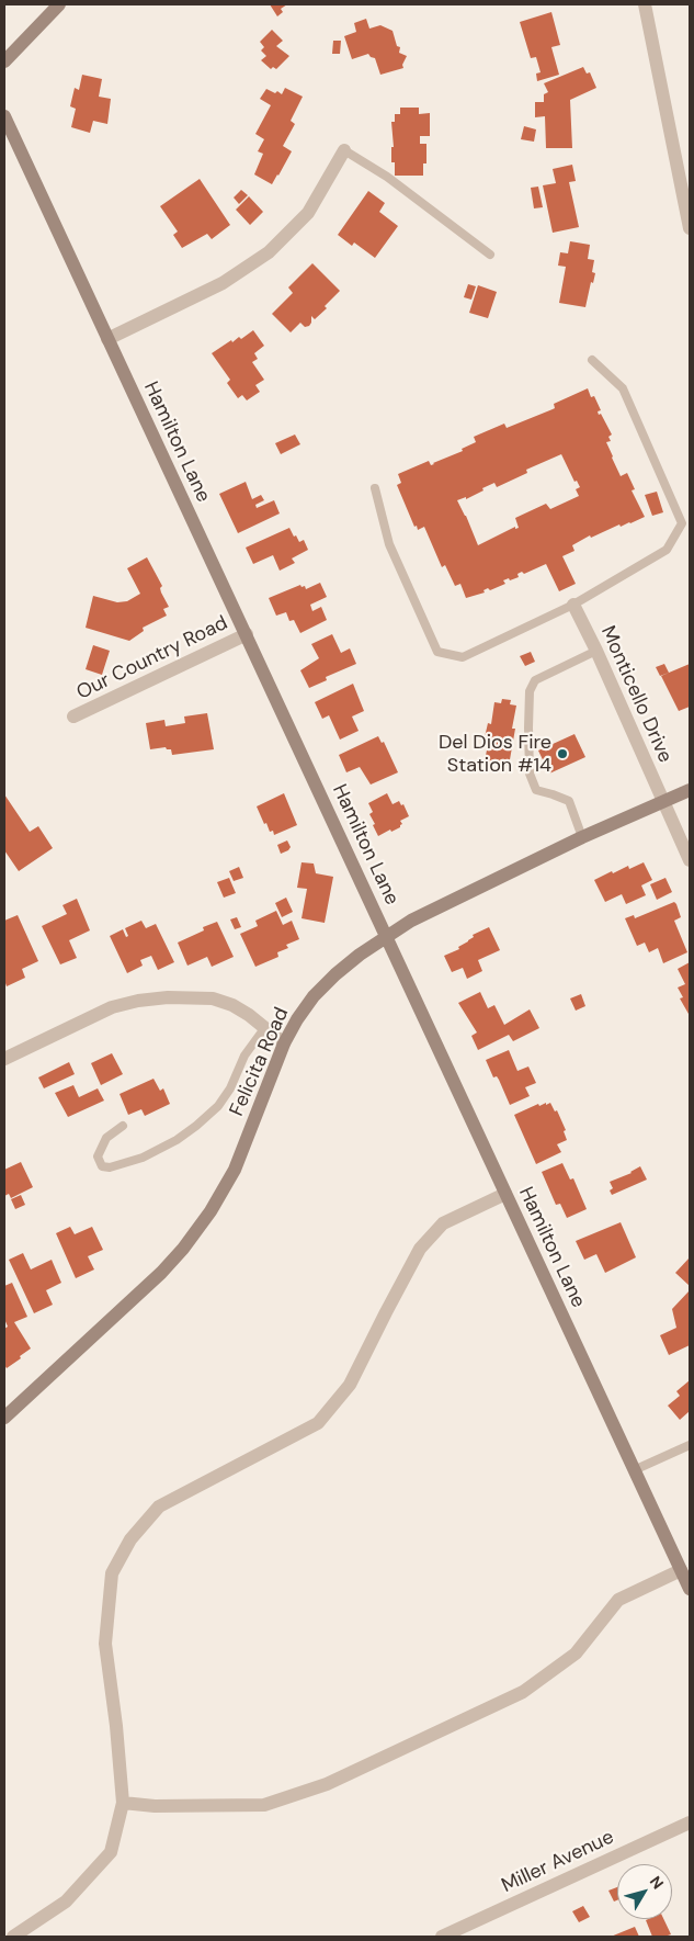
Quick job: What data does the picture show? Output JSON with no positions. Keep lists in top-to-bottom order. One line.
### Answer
{"streets":{"street":["Hamilton Lane","Our Country Road","Monticello Drive","Felicita Road","Miller Avenue"]},"crossings":[["Hamilton Lane","Our Country Road"],["Hamilton Lane","Felicita Road"],["Monticello Drive","Felicita Road"]],"places":["Del Dios Fire Station #14"],"north":"top right"}
